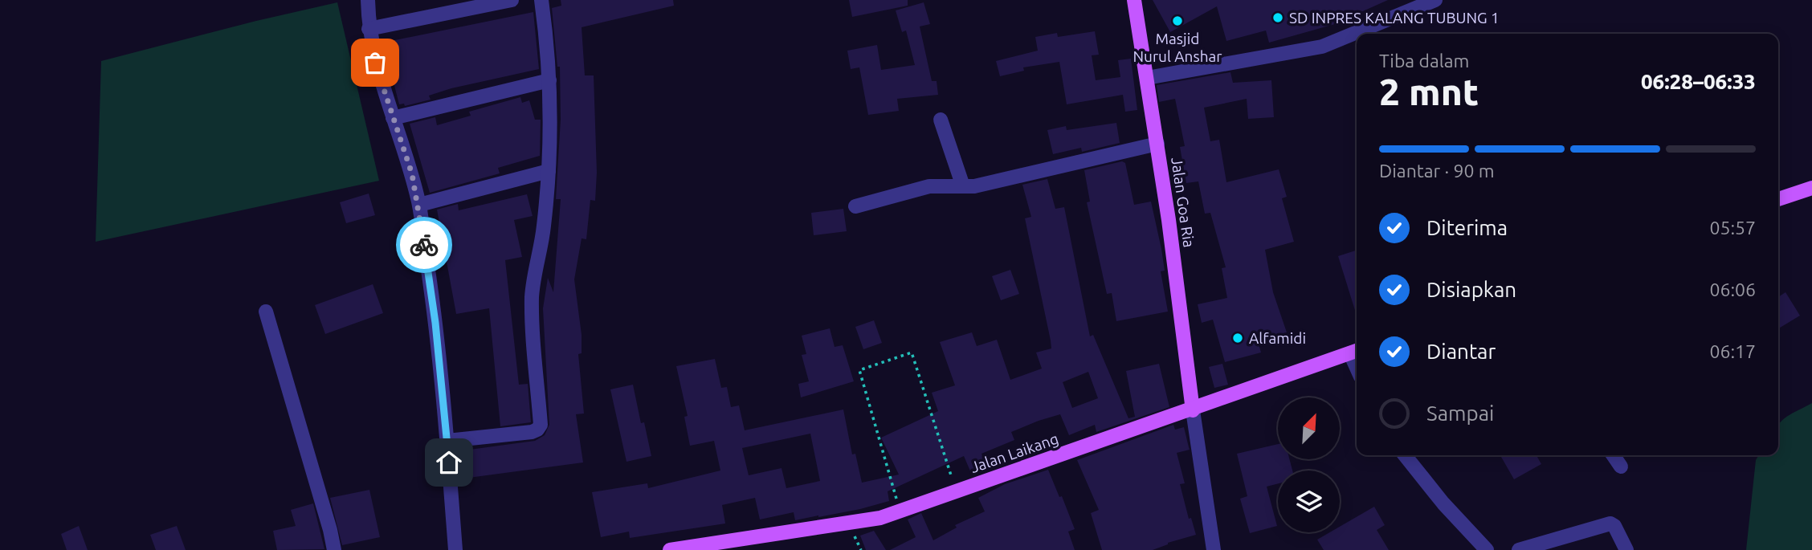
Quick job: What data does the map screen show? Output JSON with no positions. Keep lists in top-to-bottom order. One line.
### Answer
{"streets":{"main road":["Jalan Goa Ria","Jalan Laikang"]},"crossings":[["Jalan Goa Ria","Jalan Laikang"]],"places":["SD INPRES KALANG TUBUNG 1","Masjid Nurul Anshar","Alfamidi"],"north":"top right","page":{"heading":["2 mnt","Tiba dalam","06:28–06:33"],"bar":"Diantar · 90 m","list":[["Diterima","05:57"],["Disiapkan","06:06"],["Diantar","06:17"],"Sampai"]}}
